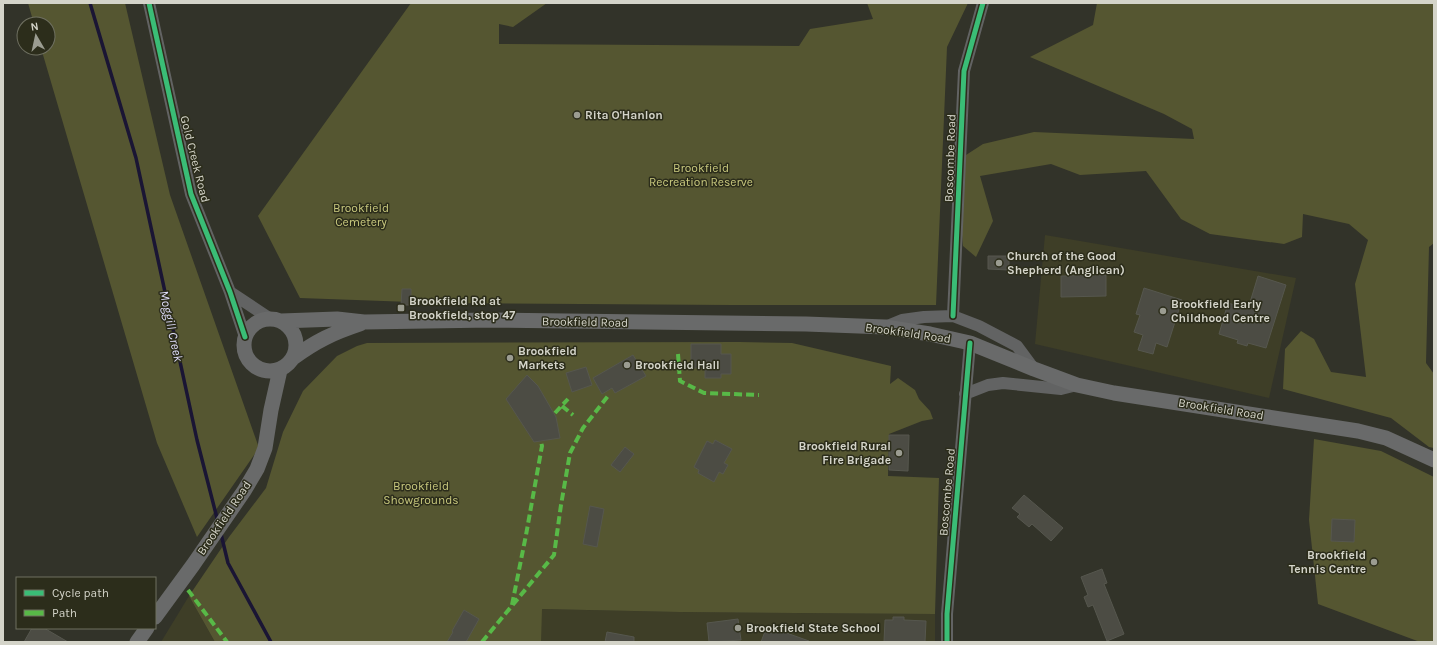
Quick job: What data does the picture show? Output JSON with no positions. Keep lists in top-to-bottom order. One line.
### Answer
{"streets":{"main road":["Brookfield Road"],"street":["Boscombe Road","Gold Creek Road"]},"crossings":[["Boscombe Road","Brookfield Road"],["Gold Creek Road","Brookfield Road"]],"water":["Moggill Creek"],"parks":["Brookfield Recreation Reserve","Brookfield Cemetery","Brookfield Showgrounds"],"places":{"other":["Rita O'Hanlon","Church of the Good Shepherd (Anglican)","Brookfield Early Childhood Centre","Brookfield Markets","Brookfield Hall","Brookfield Rural Fire Brigade","Brookfield Tennis Centre","Brookfield State School"],"transit":["Brookfield Rd at Brookfield, stop 47"]},"legend":["Cycle path","Path"],"north":"top"}
